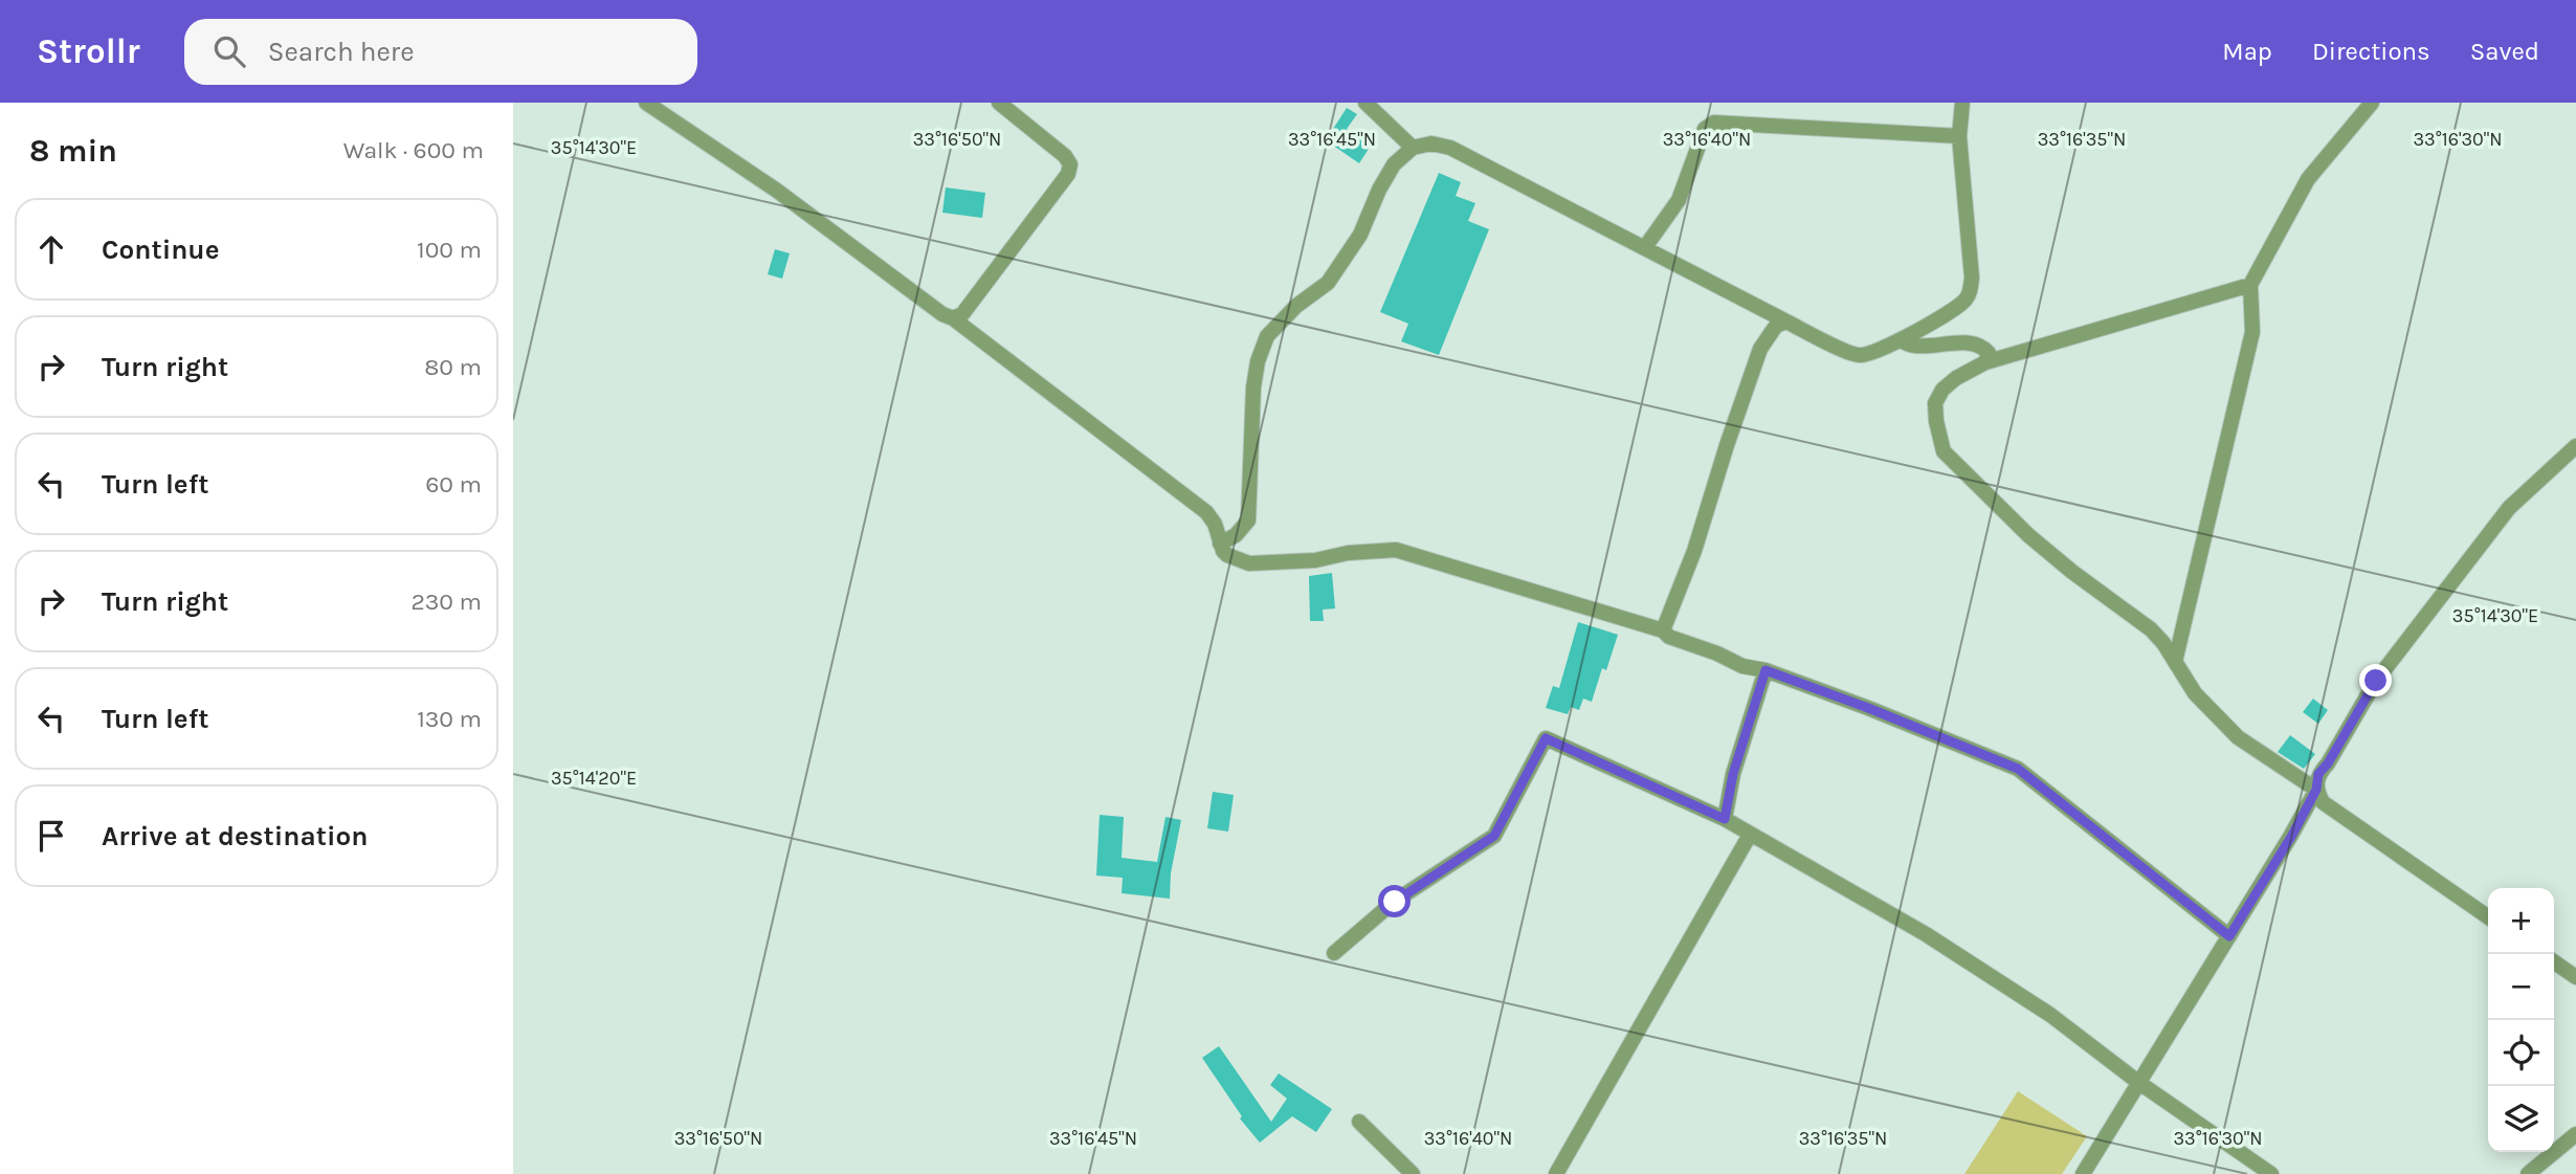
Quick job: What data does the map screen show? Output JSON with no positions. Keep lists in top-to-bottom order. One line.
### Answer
{"page":{"header":"Strollr","search":"Search here","nav":["Map","Directions","Saved"],"heading":["8 min","Walk · 600 m"],"list":[["Continue","100 m"],["Turn right","80 m"],["Turn left","60 m"],["Turn right","230 m"],["Turn left","130 m"],"Arrive at destination"],"map_buttons":["+","−"]},"coordinates":["33°16'50\"N","33°16'45\"N","33°16'40\"N","33°16'35\"N","33°16'30\"N","35°14'30\"E","35°14'20\"E"]}
